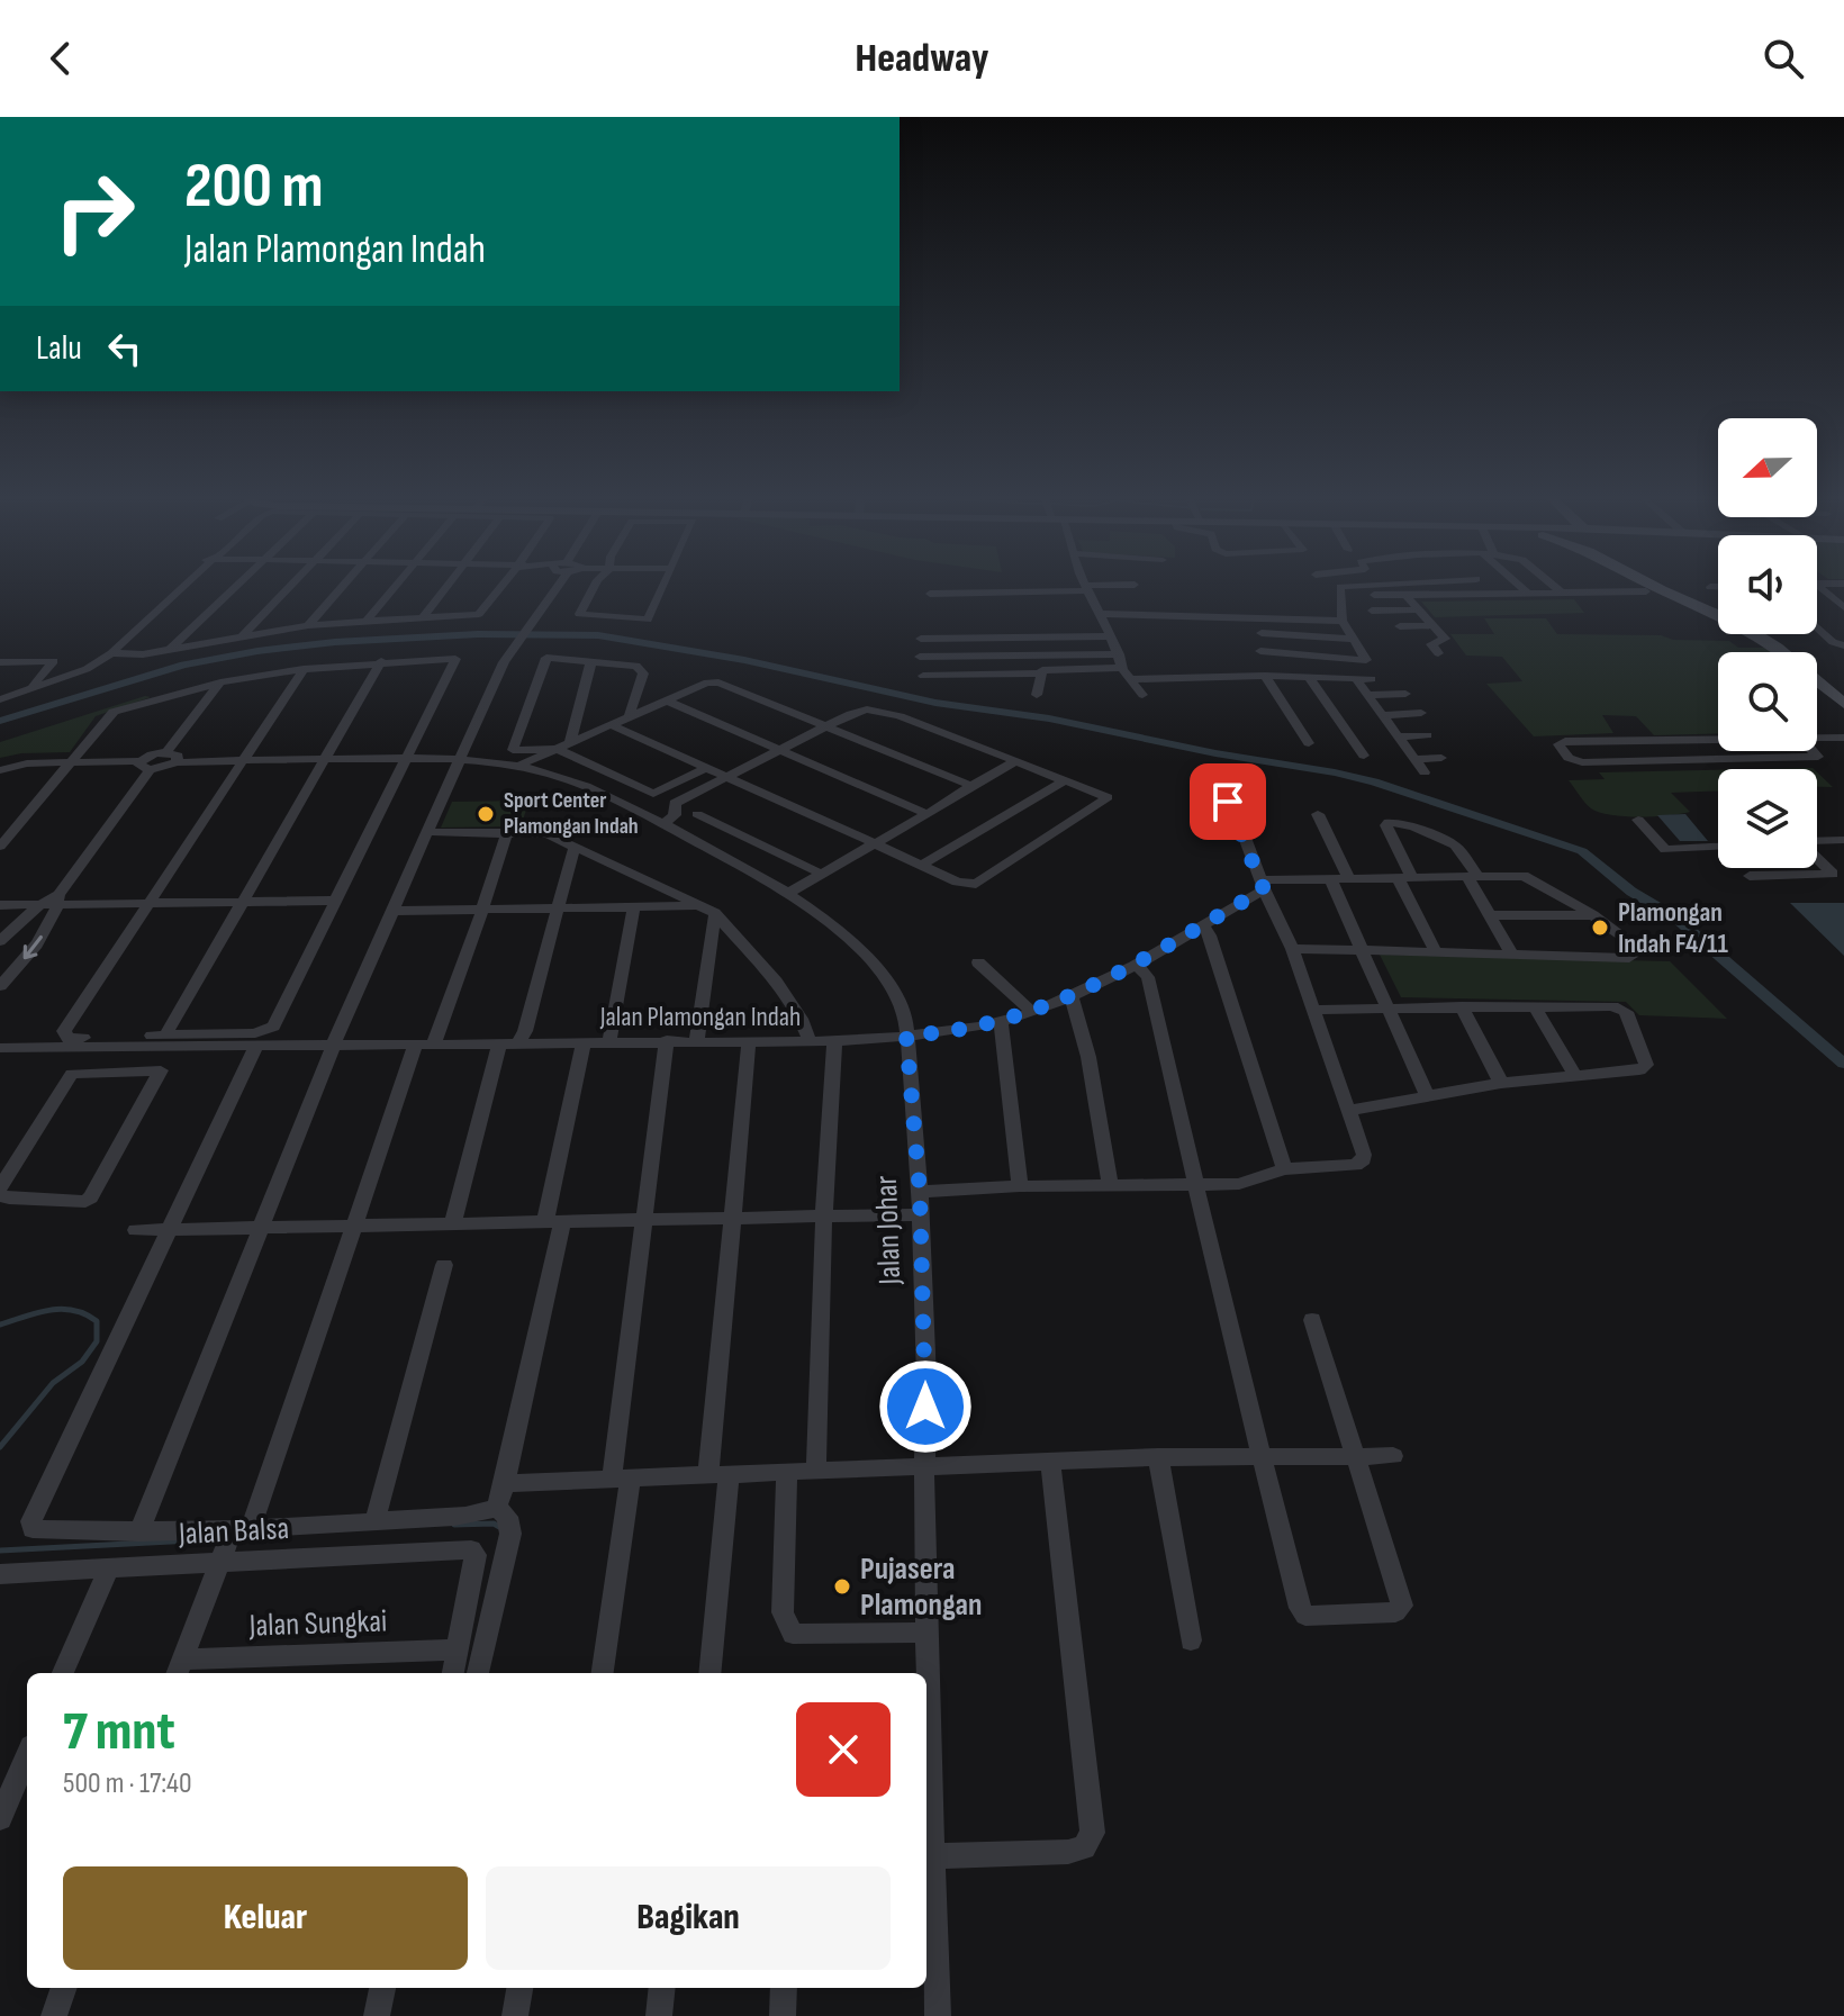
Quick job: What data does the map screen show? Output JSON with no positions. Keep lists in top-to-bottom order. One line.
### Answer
{"streets":{"street":["Jalan Plamongan Indah","Jalan Johar","Jalan Balsa","Jalan Sungkai"]},"crossings":[["Jalan Plamongan Indah","Jalan Johar"],["Jalan Balsa","Jalan Sungkai"]],"places":["Sport Center Plamongan Indah","Plamongan Indah F4/11","Pujasera Plamongan"],"north":"left","page":{"header":"Headway","turn":["200 m","Jalan Plamongan Indah"],"then":"Lalu","heading":["7 mnt","500 m · 17:40"],"buttons":["Keluar","Bagikan"]}}
